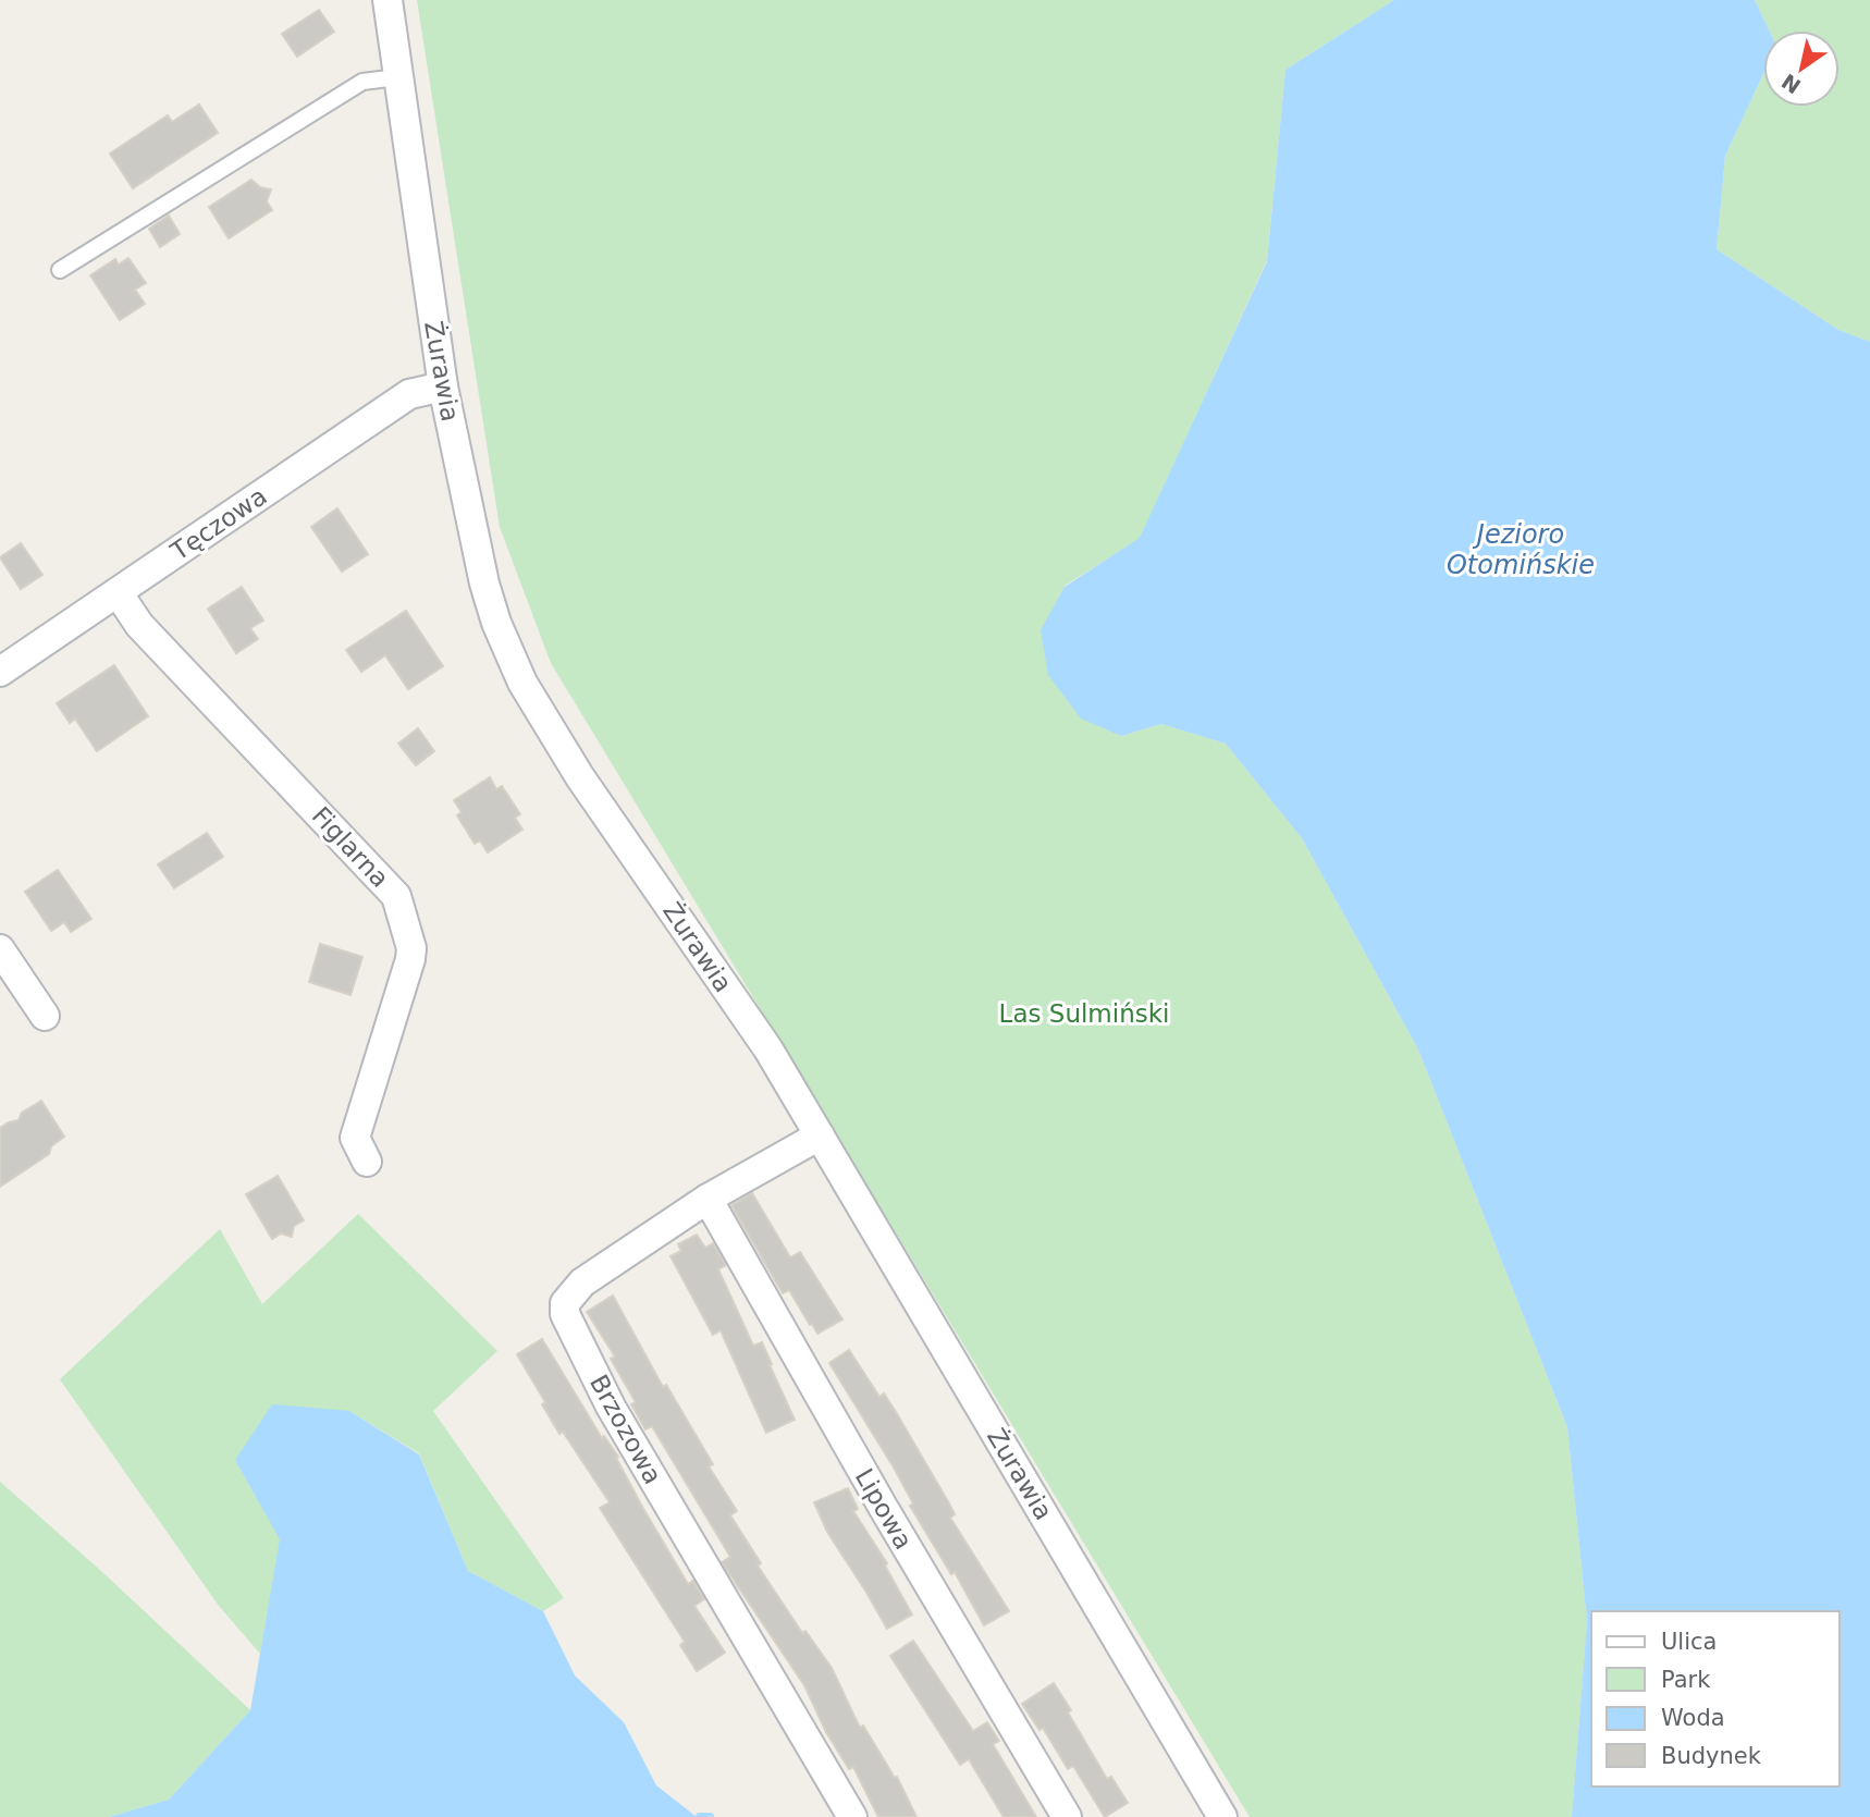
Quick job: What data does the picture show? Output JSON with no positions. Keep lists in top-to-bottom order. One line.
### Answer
{"streets":{"street":["Żurawia","Tęczowa","Figlarna","Brzozowa","Lipowa"]},"crossings":[["Żurawia","Tęczowa"],["Żurawia","Brzozowa"],["Tęczowa","Figlarna"],["Brzozowa","Lipowa"]],"water":["Jezioro Otomińskie"],"parks":["Las Sulmiński"],"legend":["Ulica","Park","Woda","Budynek"],"north":"bottom left"}
